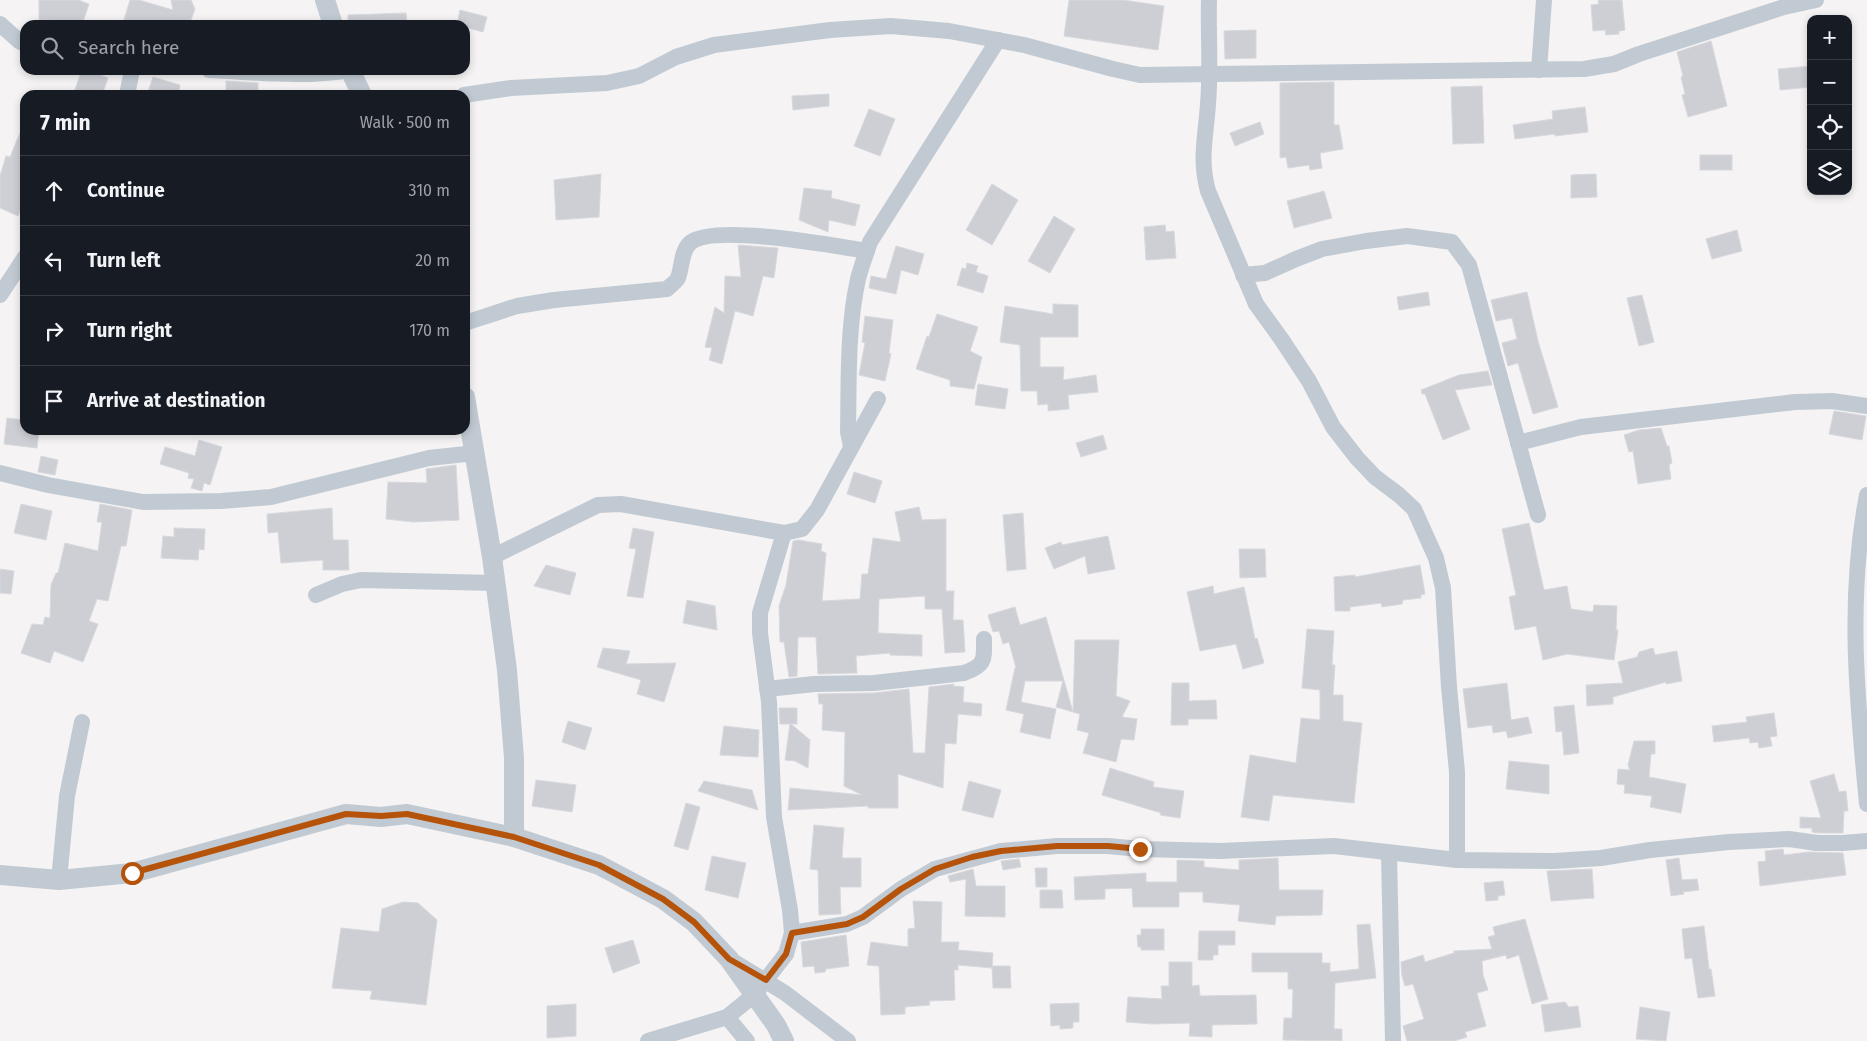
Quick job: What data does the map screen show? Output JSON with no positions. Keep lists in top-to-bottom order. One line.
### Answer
{"page":{"map_buttons":["+","−"],"search":"Search here","heading":["7 min","Walk · 500 m"],"list":[["Continue","310 m"],["Turn left","20 m"],["Turn right","170 m"],"Arrive at destination"]}}
